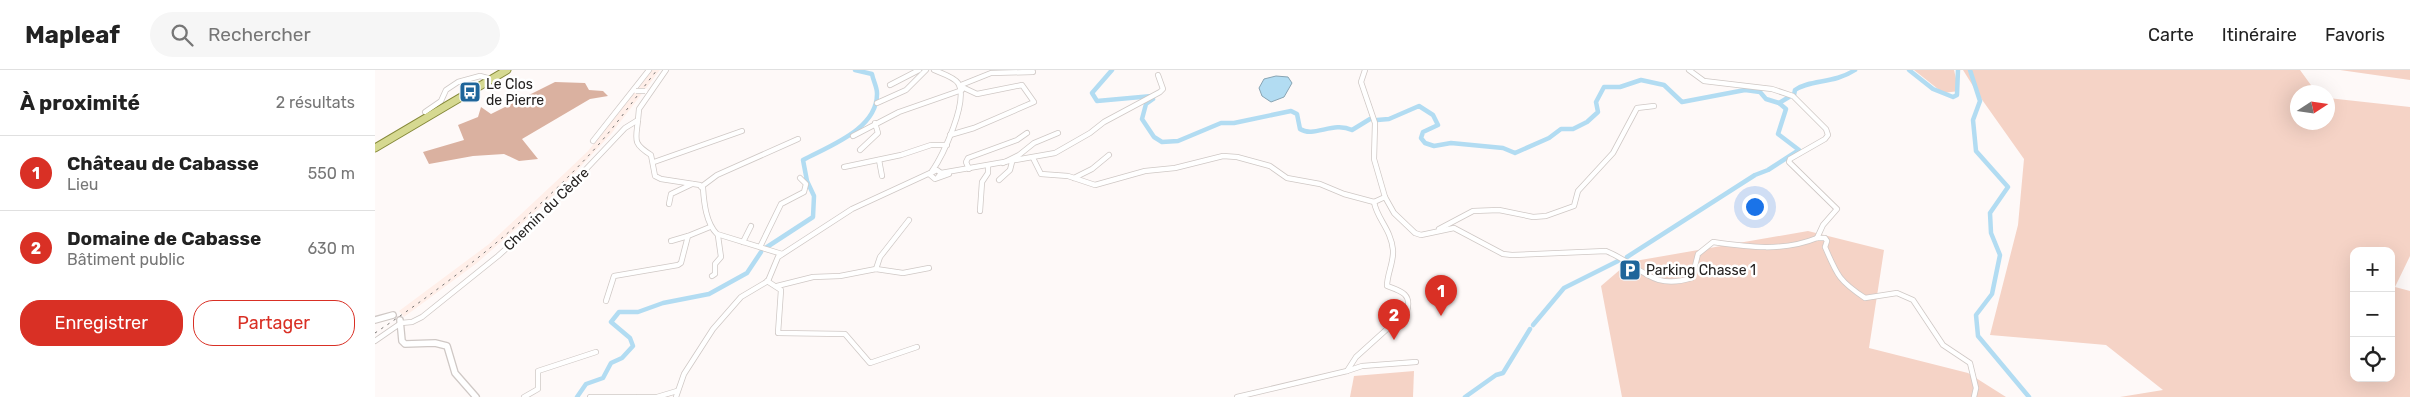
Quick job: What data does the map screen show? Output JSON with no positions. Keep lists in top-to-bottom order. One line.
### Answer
{"streets":{"street":["Chemin du Cèdre"]},"places":{"bus stop":["Le Clos de Pierre"],"parking":["Parking Chasse 1"]},"north":"right","page":{"header":"Mapleaf","search":"Rechercher","nav":["Carte","Itinéraire","Favoris"],"heading":["À proximité","2 résultats"],"list":[{"mark":"1","name":"Château de Cabasse","note":"Lieu","value":"550 m"},{"mark":"2","name":"Domaine de Cabasse","note":"Bâtiment public","value":"630 m"}],"map_buttons":["+","−"],"pins":["1","2"],"buttons":["Enregistrer","Partager"]}}
